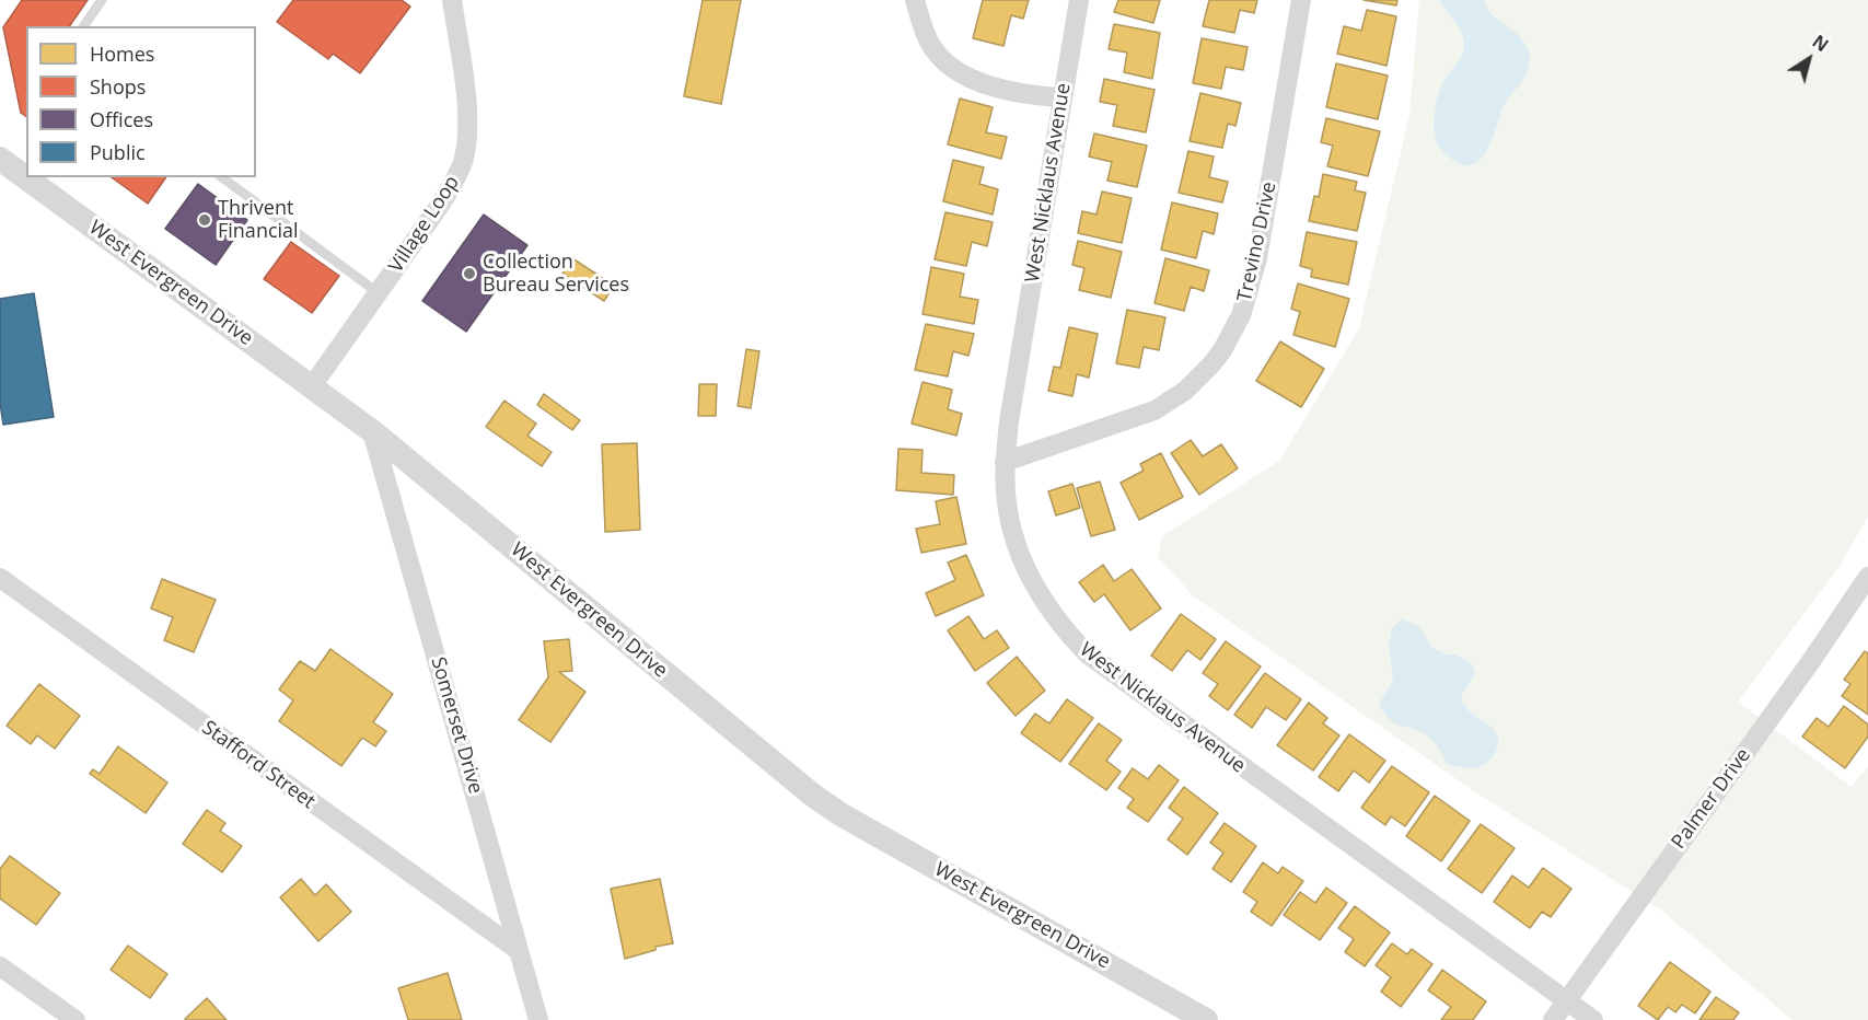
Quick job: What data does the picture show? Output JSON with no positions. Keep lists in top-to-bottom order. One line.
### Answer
{"streets":{"street":["West Nicklaus Avenue","Village Loop","Trevino Drive","West Evergreen Drive","Somerset Drive","Stafford Street","Palmer Drive"]},"crossings":[["West Nicklaus Avenue","Trevino Drive"],["West Nicklaus Avenue","Palmer Drive"],["Village Loop","West Evergreen Drive"],["West Evergreen Drive","Somerset Drive"],["Somerset Drive","Stafford Street"]],"places":["Thrivent Financial","Collection Bureau Services"],"legend":["Homes","Shops","Offices","Public"],"north":"top right"}
